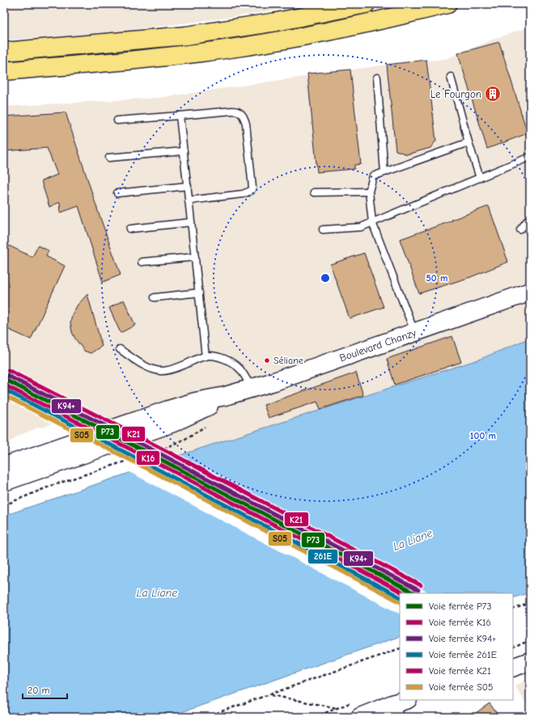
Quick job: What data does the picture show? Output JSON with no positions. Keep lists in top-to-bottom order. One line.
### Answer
{"streets":{"street":["Boulevard Chanzy"]},"water":["La Liane"],"places":{"building":["Le Fourgon"],"other":["Séliane"]},"lines":["rail line K21","rail line K94+","rail line P73","rail line K16","rail line 261E","rail line S05"],"legend":["Voie ferrée P73","Voie ferrée K16","Voie ferrée K94+","Voie ferrée 261E","Voie ferrée K21","Voie ferrée S05"],"scale_bar":"20 m","rings":["50 m","100 m"]}
